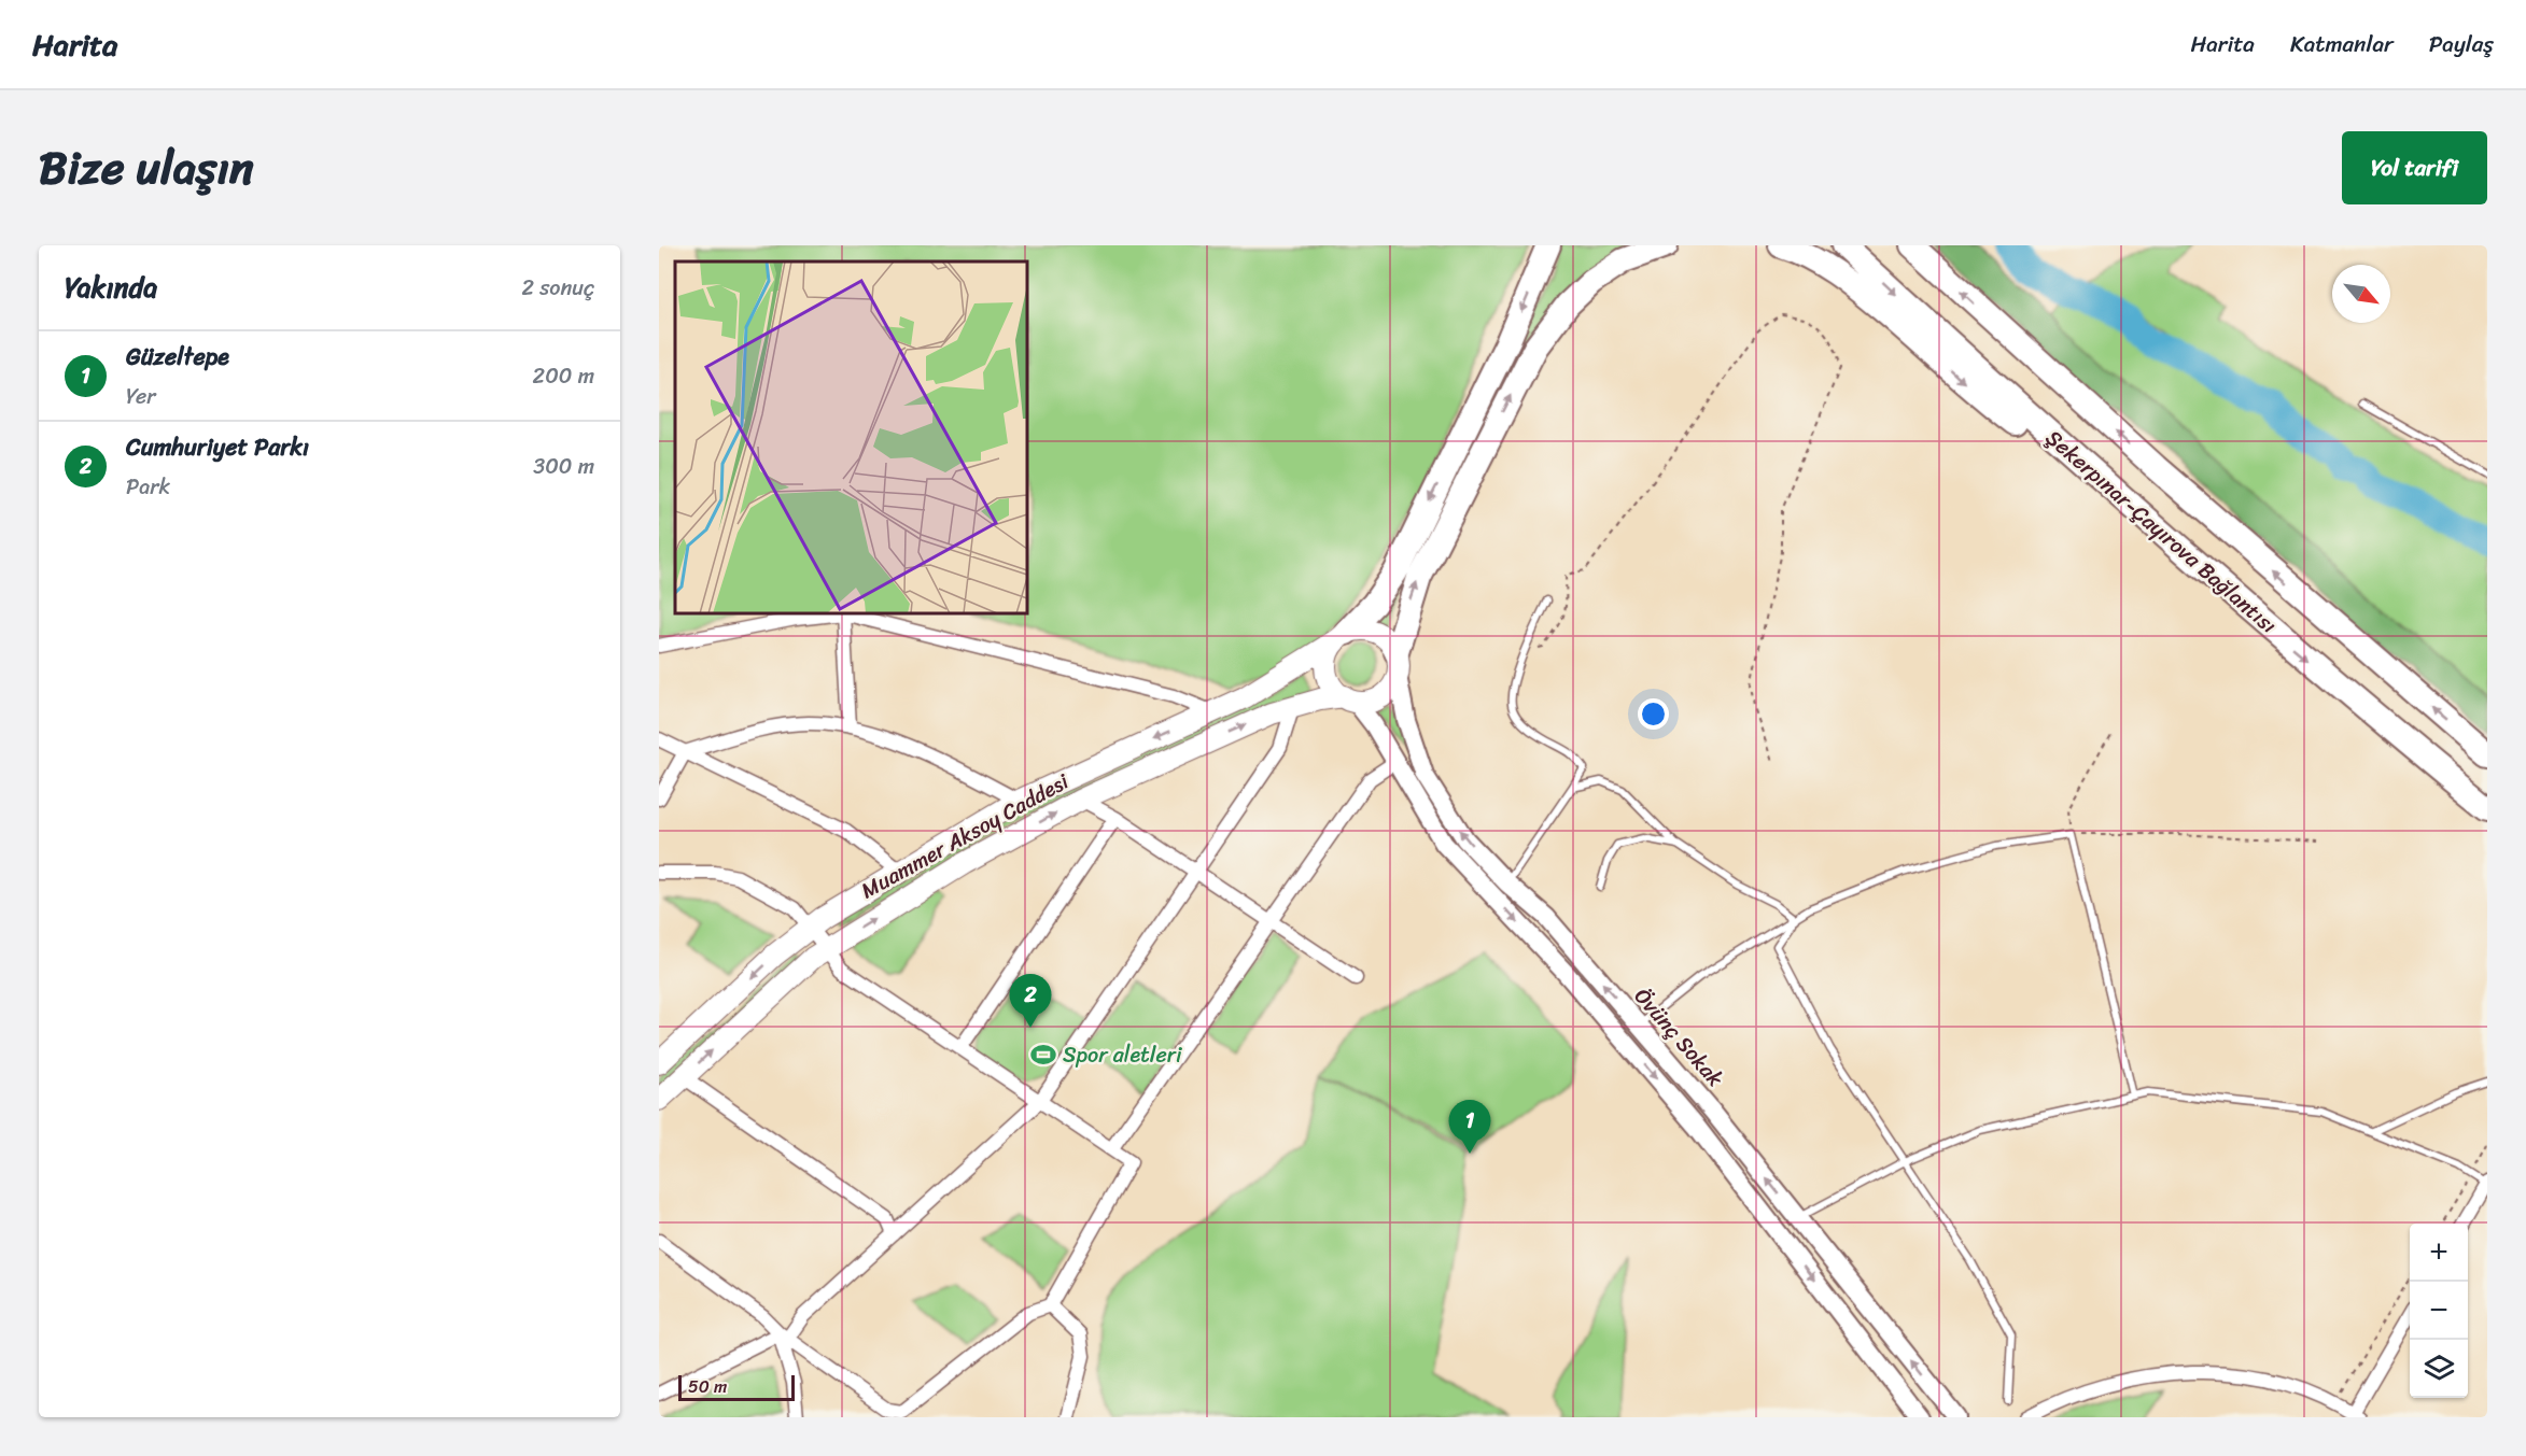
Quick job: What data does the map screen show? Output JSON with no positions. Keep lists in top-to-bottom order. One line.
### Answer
{"streets":{"highway":["Şekerpınar-Çayırova Bağlantısı"],"main road":["Muammer Aksoy Caddesi"],"street":["Övünç Sokak"]},"crossings":[["Muammer Aksoy Caddesi","Övünç Sokak"]],"places":{"sports":["Spor aletleri"]},"scale_bar":"50 m","north":"bottom right","page":{"header":"Harita","nav":["Harita","Katmanlar","Paylaş"],"title":"Bize ulaşın","buttons":"Yol tarifi","heading":["Yakında","2 sonuç"],"list":[{"mark":"1","name":"Güzeltepe","note":"Yer","value":"200 m"},{"mark":"2","name":"Cumhuriyet Parkı","note":"Park","value":"300 m"}],"pins":["2","1"],"map_buttons":["+","−"],"scale":"50 m"}}
